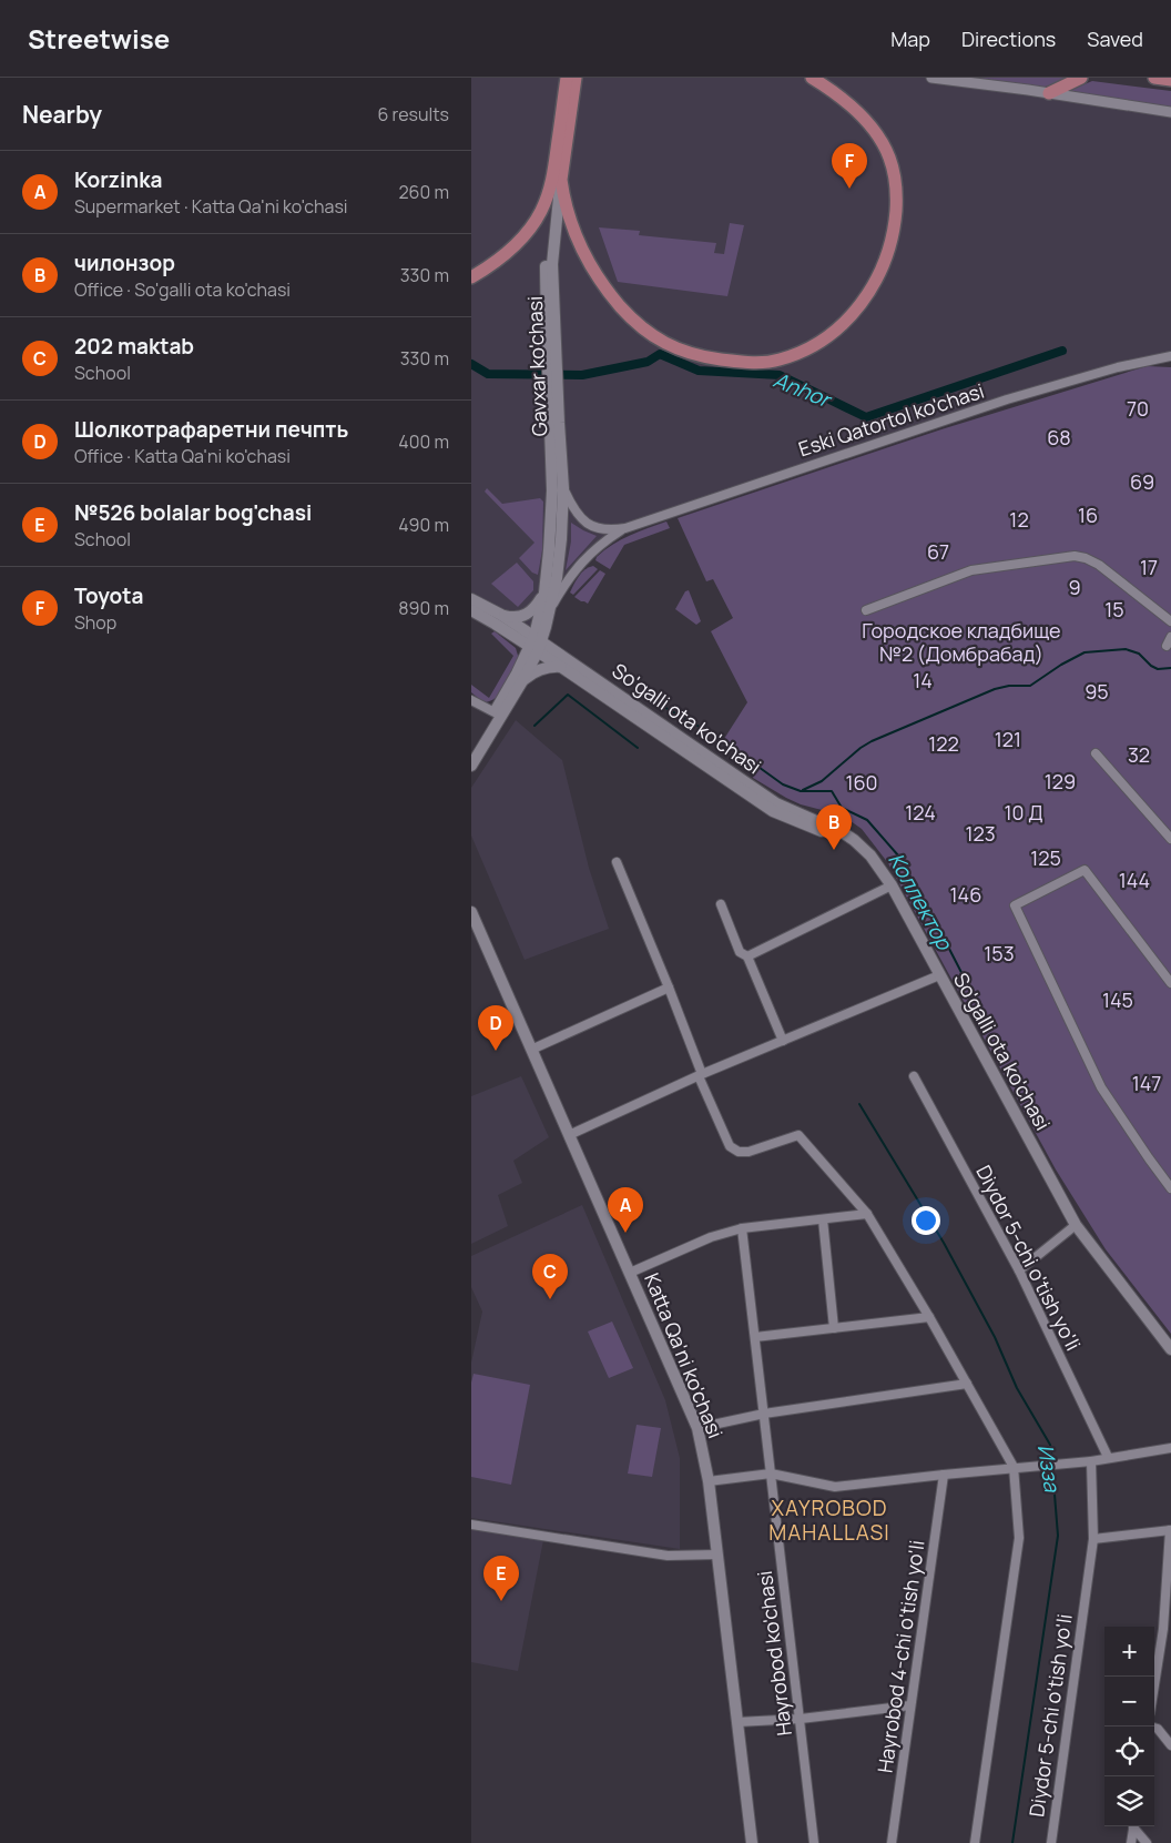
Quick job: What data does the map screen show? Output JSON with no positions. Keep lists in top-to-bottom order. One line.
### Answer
{"streets":{"main road":["Gavxar ko'chasi","So'galli ota ko'chasi","Katta Qa'ni ko'chasi"],"street":["Eski Qatortol ko'chasi","Diydor 5-chi o'tish yo'li","Hayrobod ko'chasi","Hayrobod 4-chi o'tish yo'li"]},"crossings":[["Gavxar ko'chasi","Eski Qatortol ko'chasi"],["Gavxar ko'chasi","So'galli ota ko'chasi"]],"districts":["XAYROBOD MAHALLASI"],"water":["Anhor","Коллектор","Изза"],"parks":["70","68","69","16","12","67","17","9","15","Городское кладбище №2 (Домбрабад)","14","95","121","122","32","129","160","124","10 Д","123","125","144","146","153","145","147"],"page":{"header":"Streetwise","nav":["Map","Directions","Saved"],"heading":["Nearby","6 results"],"pins":["F","B","D","A","C","E"],"list":[{"mark":"A","name":"Korzinka","note":"Supermarket · Katta Qa'ni ko'chasi","value":"260 m"},{"mark":"B","name":"чилонзор","note":"Office · So'galli ota ko'chasi","value":"330 m"},{"mark":"C","name":"202 maktab","note":"School","value":"330 m"},{"mark":"D","name":"Шолкотрафаретни печпть","note":"Office · Katta Qa'ni ko'chasi","value":"400 m"},{"mark":"E","name":"№526 bolalar bog'chasi","note":"School","value":"490 m"},{"mark":"F","name":"Toyota","note":"Shop","value":"890 m"}],"map_buttons":["+","−"]}}
